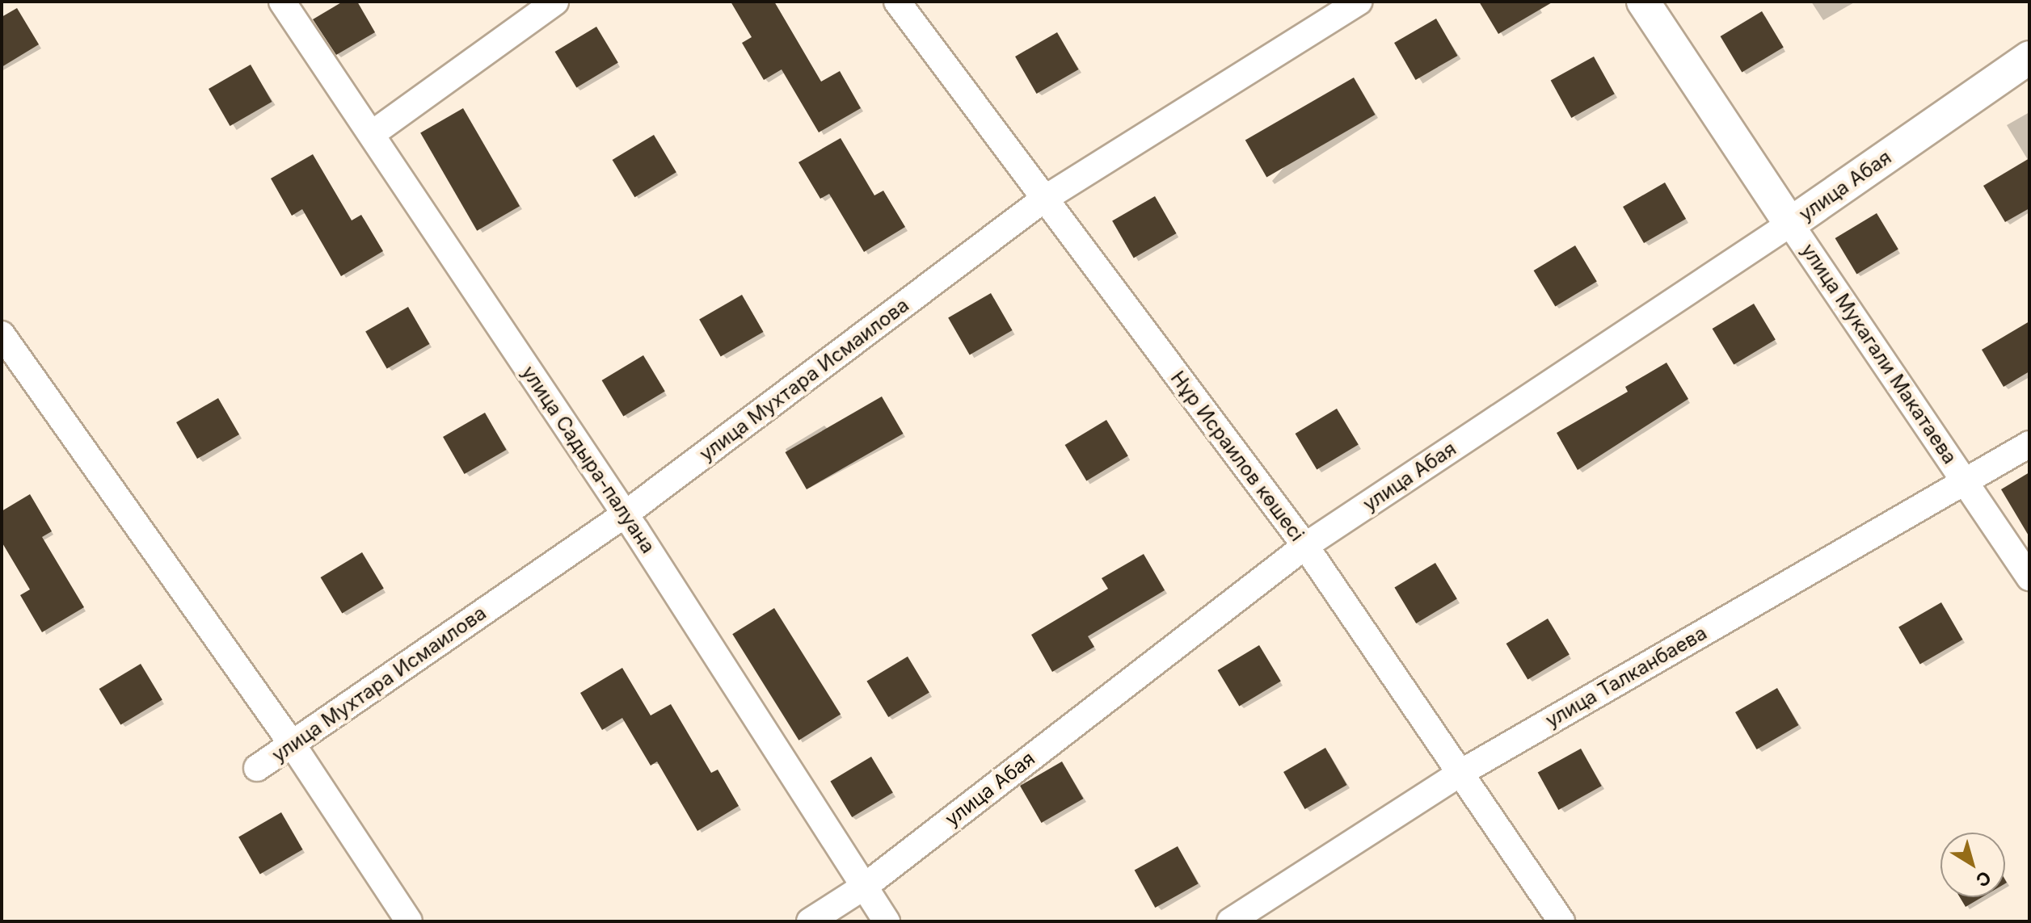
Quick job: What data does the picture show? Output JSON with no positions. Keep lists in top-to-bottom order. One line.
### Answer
{"streets":{"street":["улица Абая","улица Мукагали Макатаева","улица Мухтара Исмаилова","Нұр Исраилов көшесі","улица Садыра-палуана","улица Талканбаева"]},"crossings":[["улица Абая","улица Мукагали Макатаева"],["улица Абая","Нұр Исраилов көшесі"],["улица Абая","улица Садыра-палуана"],["улица Мукагали Макатаева","улица Талканбаева"],["улица Мухтара Исмаилова","Нұр Исраилов көшесі"],["улица Мухтара Исмаилова","улица Садыра-палуана"],["Нұр Исраилов көшесі","улица Талканбаева"]],"north":"bottom right"}
